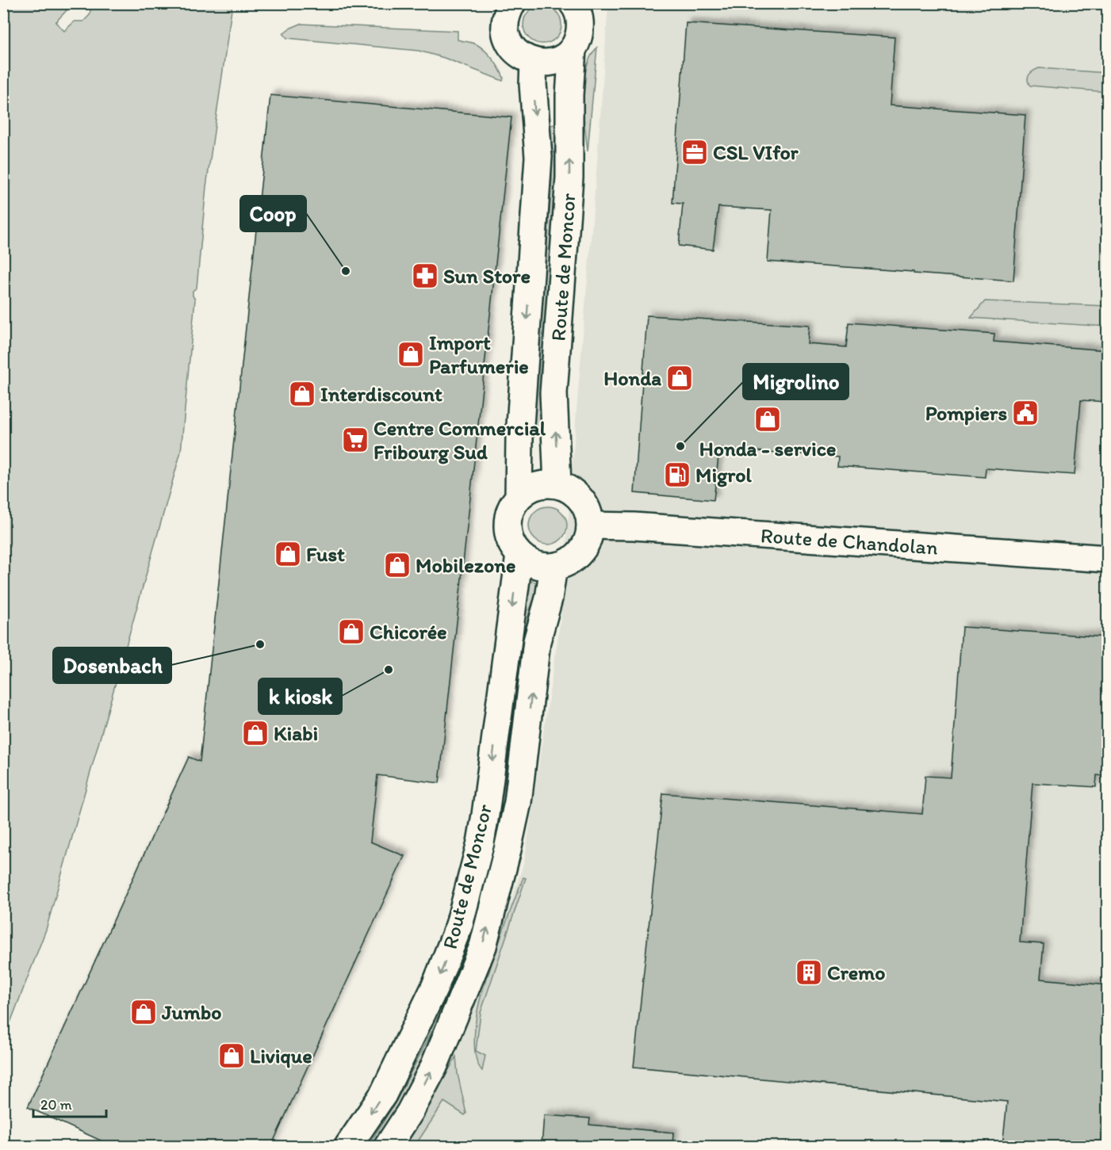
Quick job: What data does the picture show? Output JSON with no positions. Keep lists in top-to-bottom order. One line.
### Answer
{"streets":{"main road":["Route de Moncor","Route de Chandolan"]},"crossings":[["Route de Moncor","Route de Chandolan"]],"places":{"office":["CSL VIfor"],"other":["Coop","Migrolino","Dosenbach","k kiosk"],"pharmacy":["Sun Store"],"shop":["Import Parfumerie","Honda","Interdiscount","Honda - service","Fust","Mobilezone","Chicorée","Kiabi","Jumbo","Livique"],"public building":["Pompiers"],"supermarket":["Centre Commercial Fribourg Sud"],"fuel station":["Migrol"],"building":["Cremo"]},"scale_bar":"20 m"}
